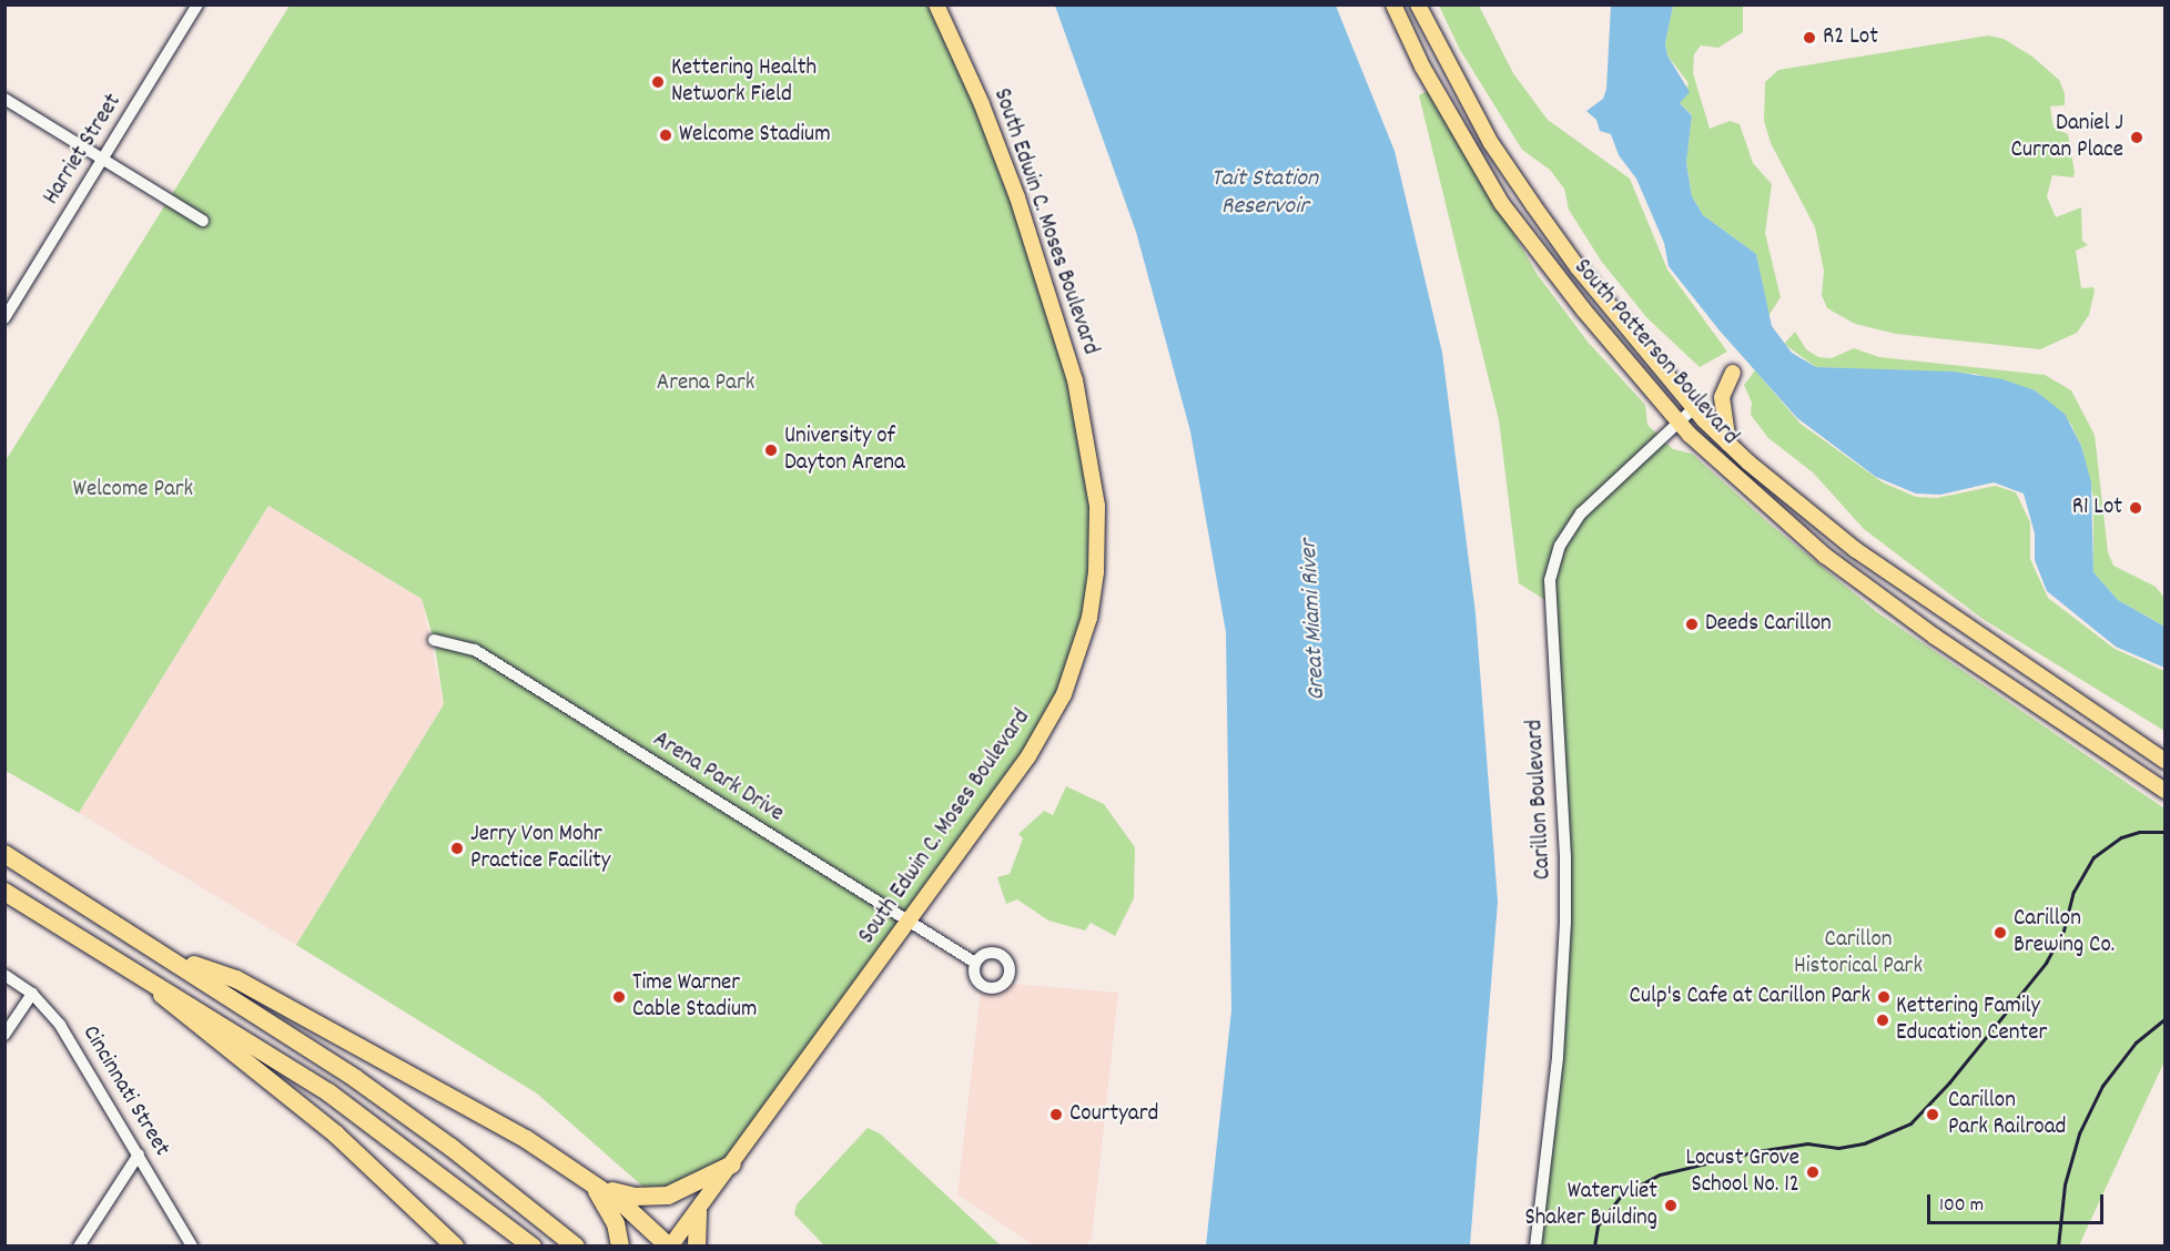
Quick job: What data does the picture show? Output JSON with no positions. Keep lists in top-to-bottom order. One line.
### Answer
{"streets":{"main road":["South Edwin C. Moses Boulevard","South Patterson Boulevard"],"street":["Harriet Street","Arena Park Drive","Carillon Boulevard","Cincinnati Street"]},"crossings":[["South Edwin C. Moses Boulevard","Arena Park Drive"],["South Patterson Boulevard","Carillon Boulevard"]],"water":["Tait Station Reservoir","Great Miami River"],"parks":["Arena Park","Welcome Park","Carillon Historical Park"],"places":["R2 Lot","Kettering Health Network Field","Welcome Stadium","Daniel J Curran Place","University of Dayton Arena","R1 Lot","Deeds Carillon","Jerry Von Mohr Practice Facility","Carillon Brewing Co.","Time Warner Cable Stadium","Culp's Cafe at Carillon Park","Kettering Family Education Center","Courtyard","Carillon Park Railroad","Locust Grove School No. 12","Watervliet Shaker Building"],"scale_bar":"100 m"}
